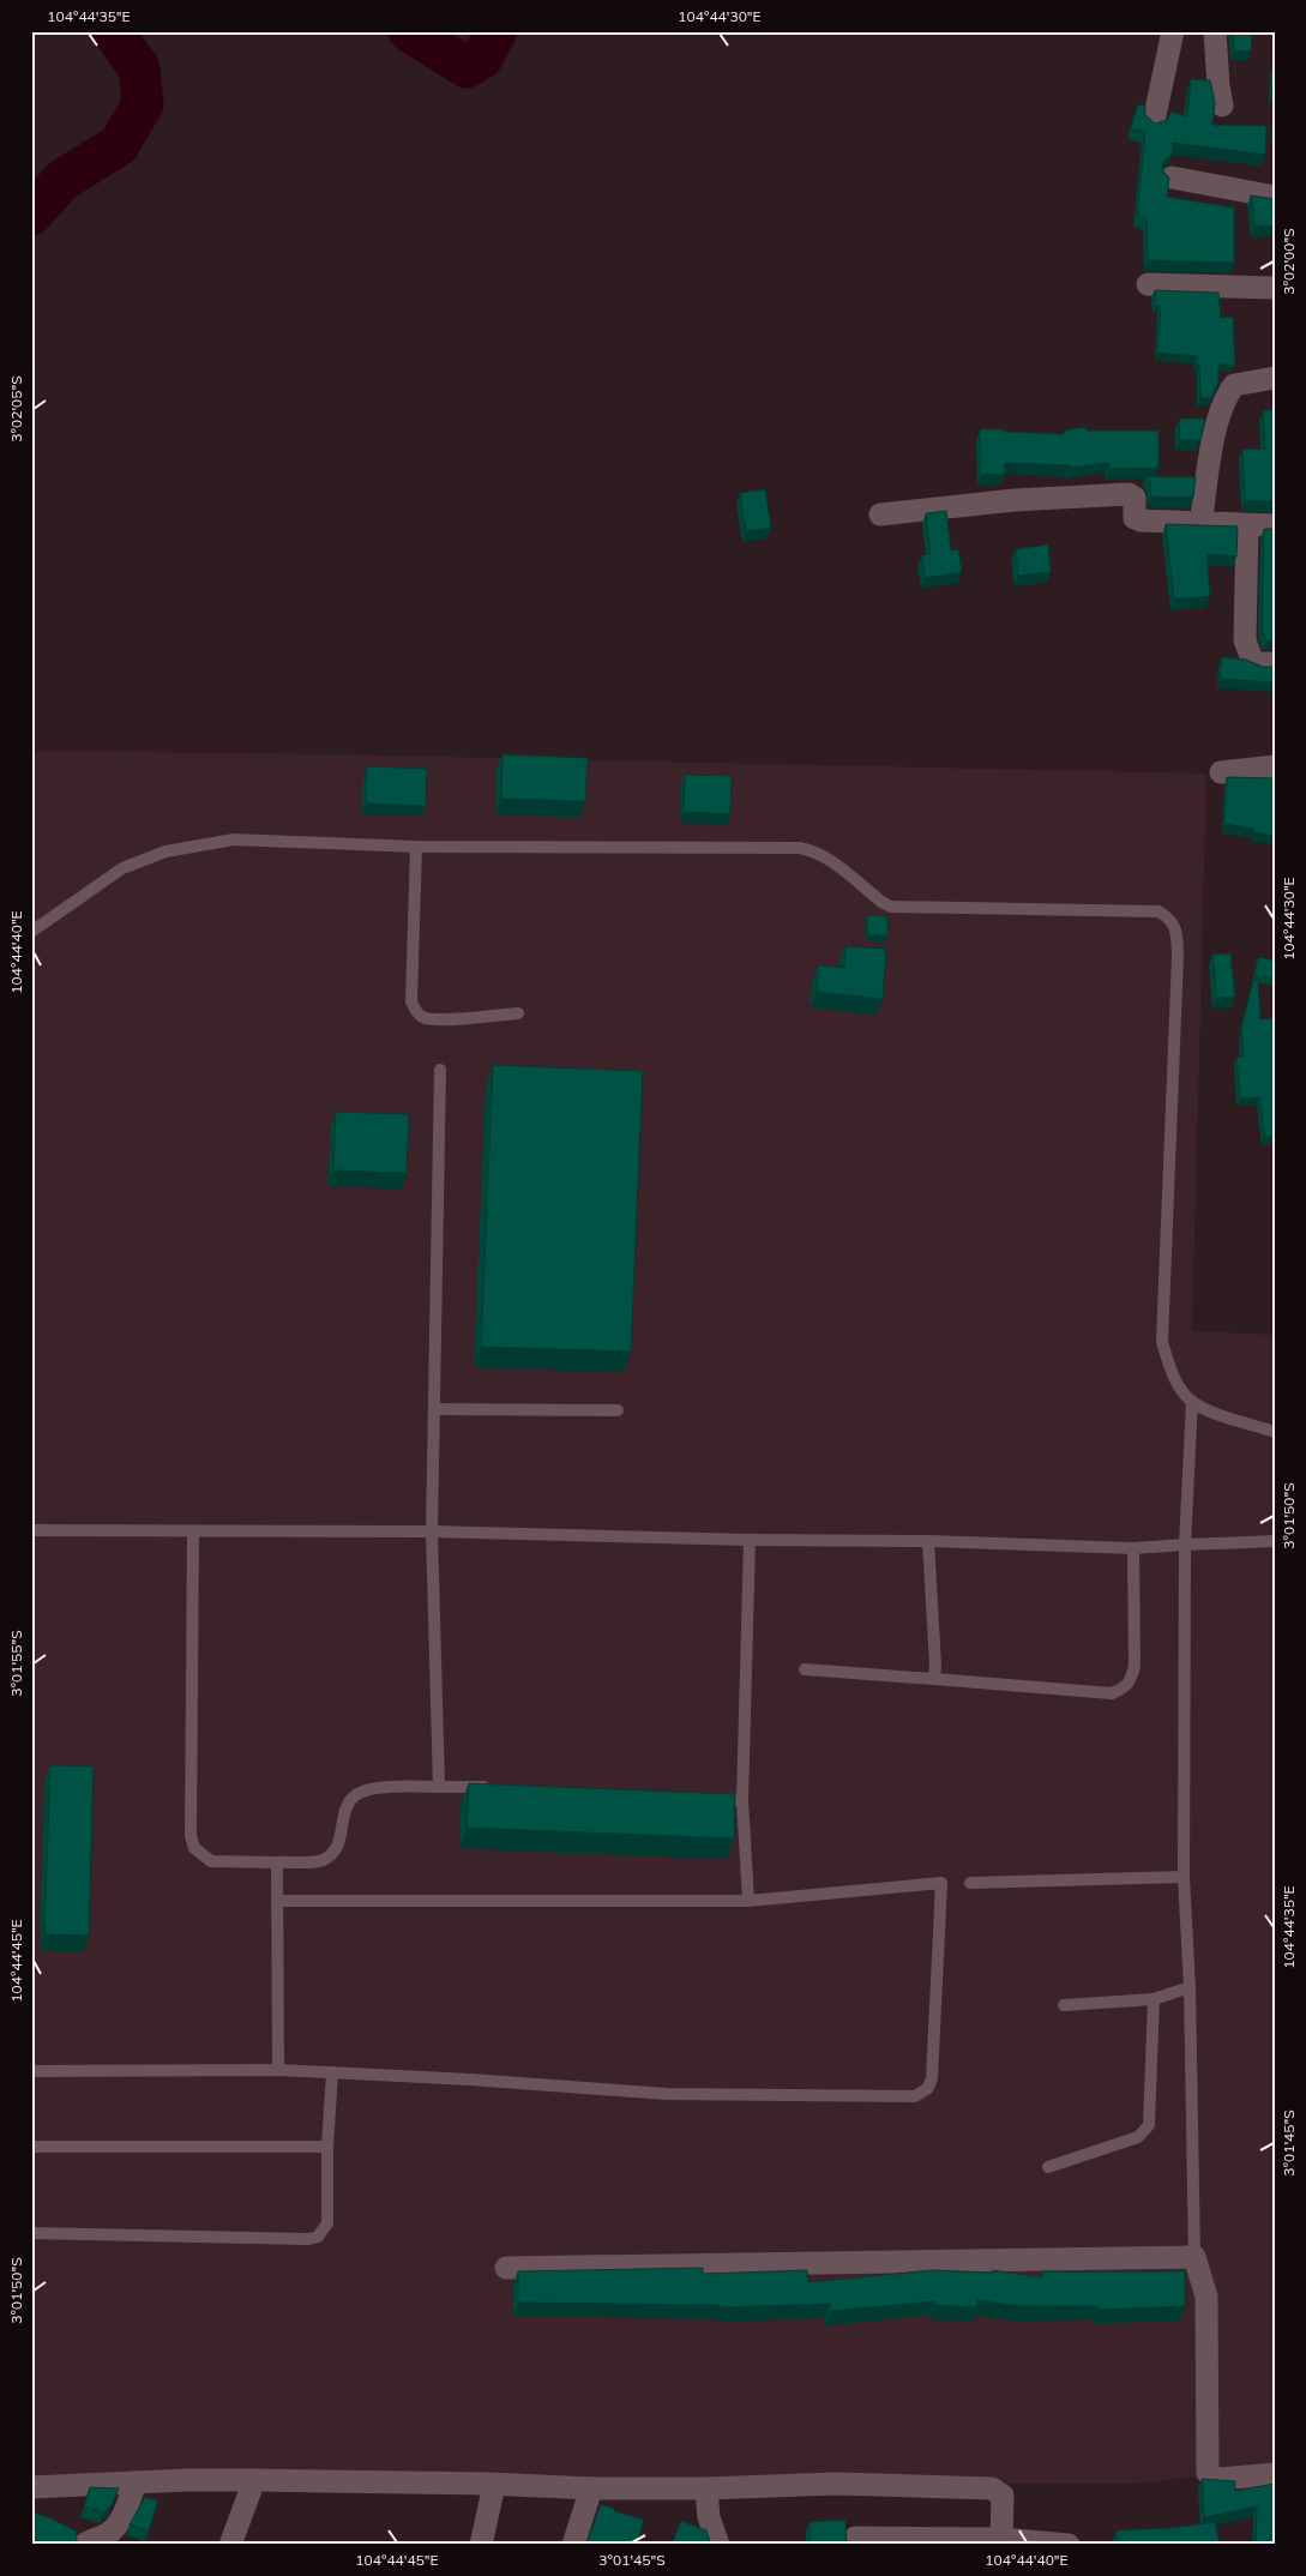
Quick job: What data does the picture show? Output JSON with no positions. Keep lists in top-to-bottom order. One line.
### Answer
{"coordinates":["104°44'35\"E","104°44'30\"E","3°02'00\"S","3°02'05\"S","104°44'40\"E","3°01'50\"S","3°01'55\"S","104°44'45\"E","3°01'45\"S"]}
